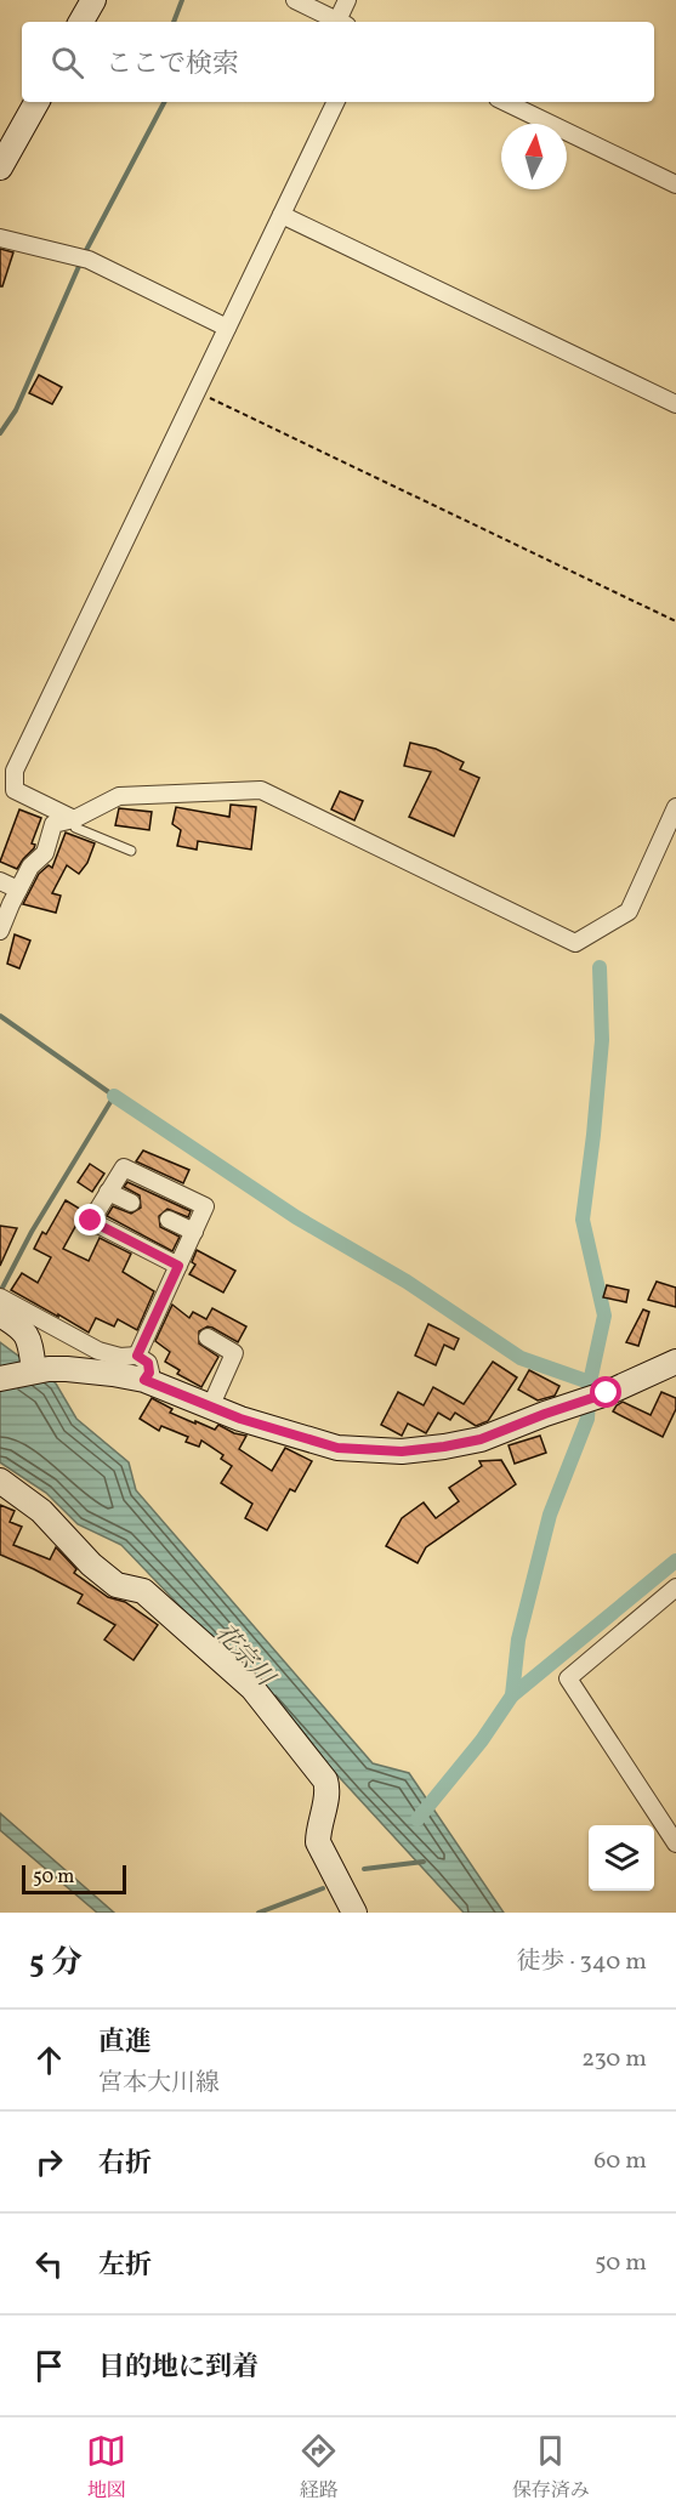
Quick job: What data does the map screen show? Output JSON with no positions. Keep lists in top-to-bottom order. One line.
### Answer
{"water":["花宗川"],"scale_bar":"50 m","north":"top","page":{"search":"ここで検索","scale":"50 m","heading":["5 分","徒歩 · 340 m"],"list":[["直進","宮本大川線","230 m"],["右折","60 m"],["左折","50 m"],"目的地に到着"],"nav":["地図","経路","保存済み"]}}
